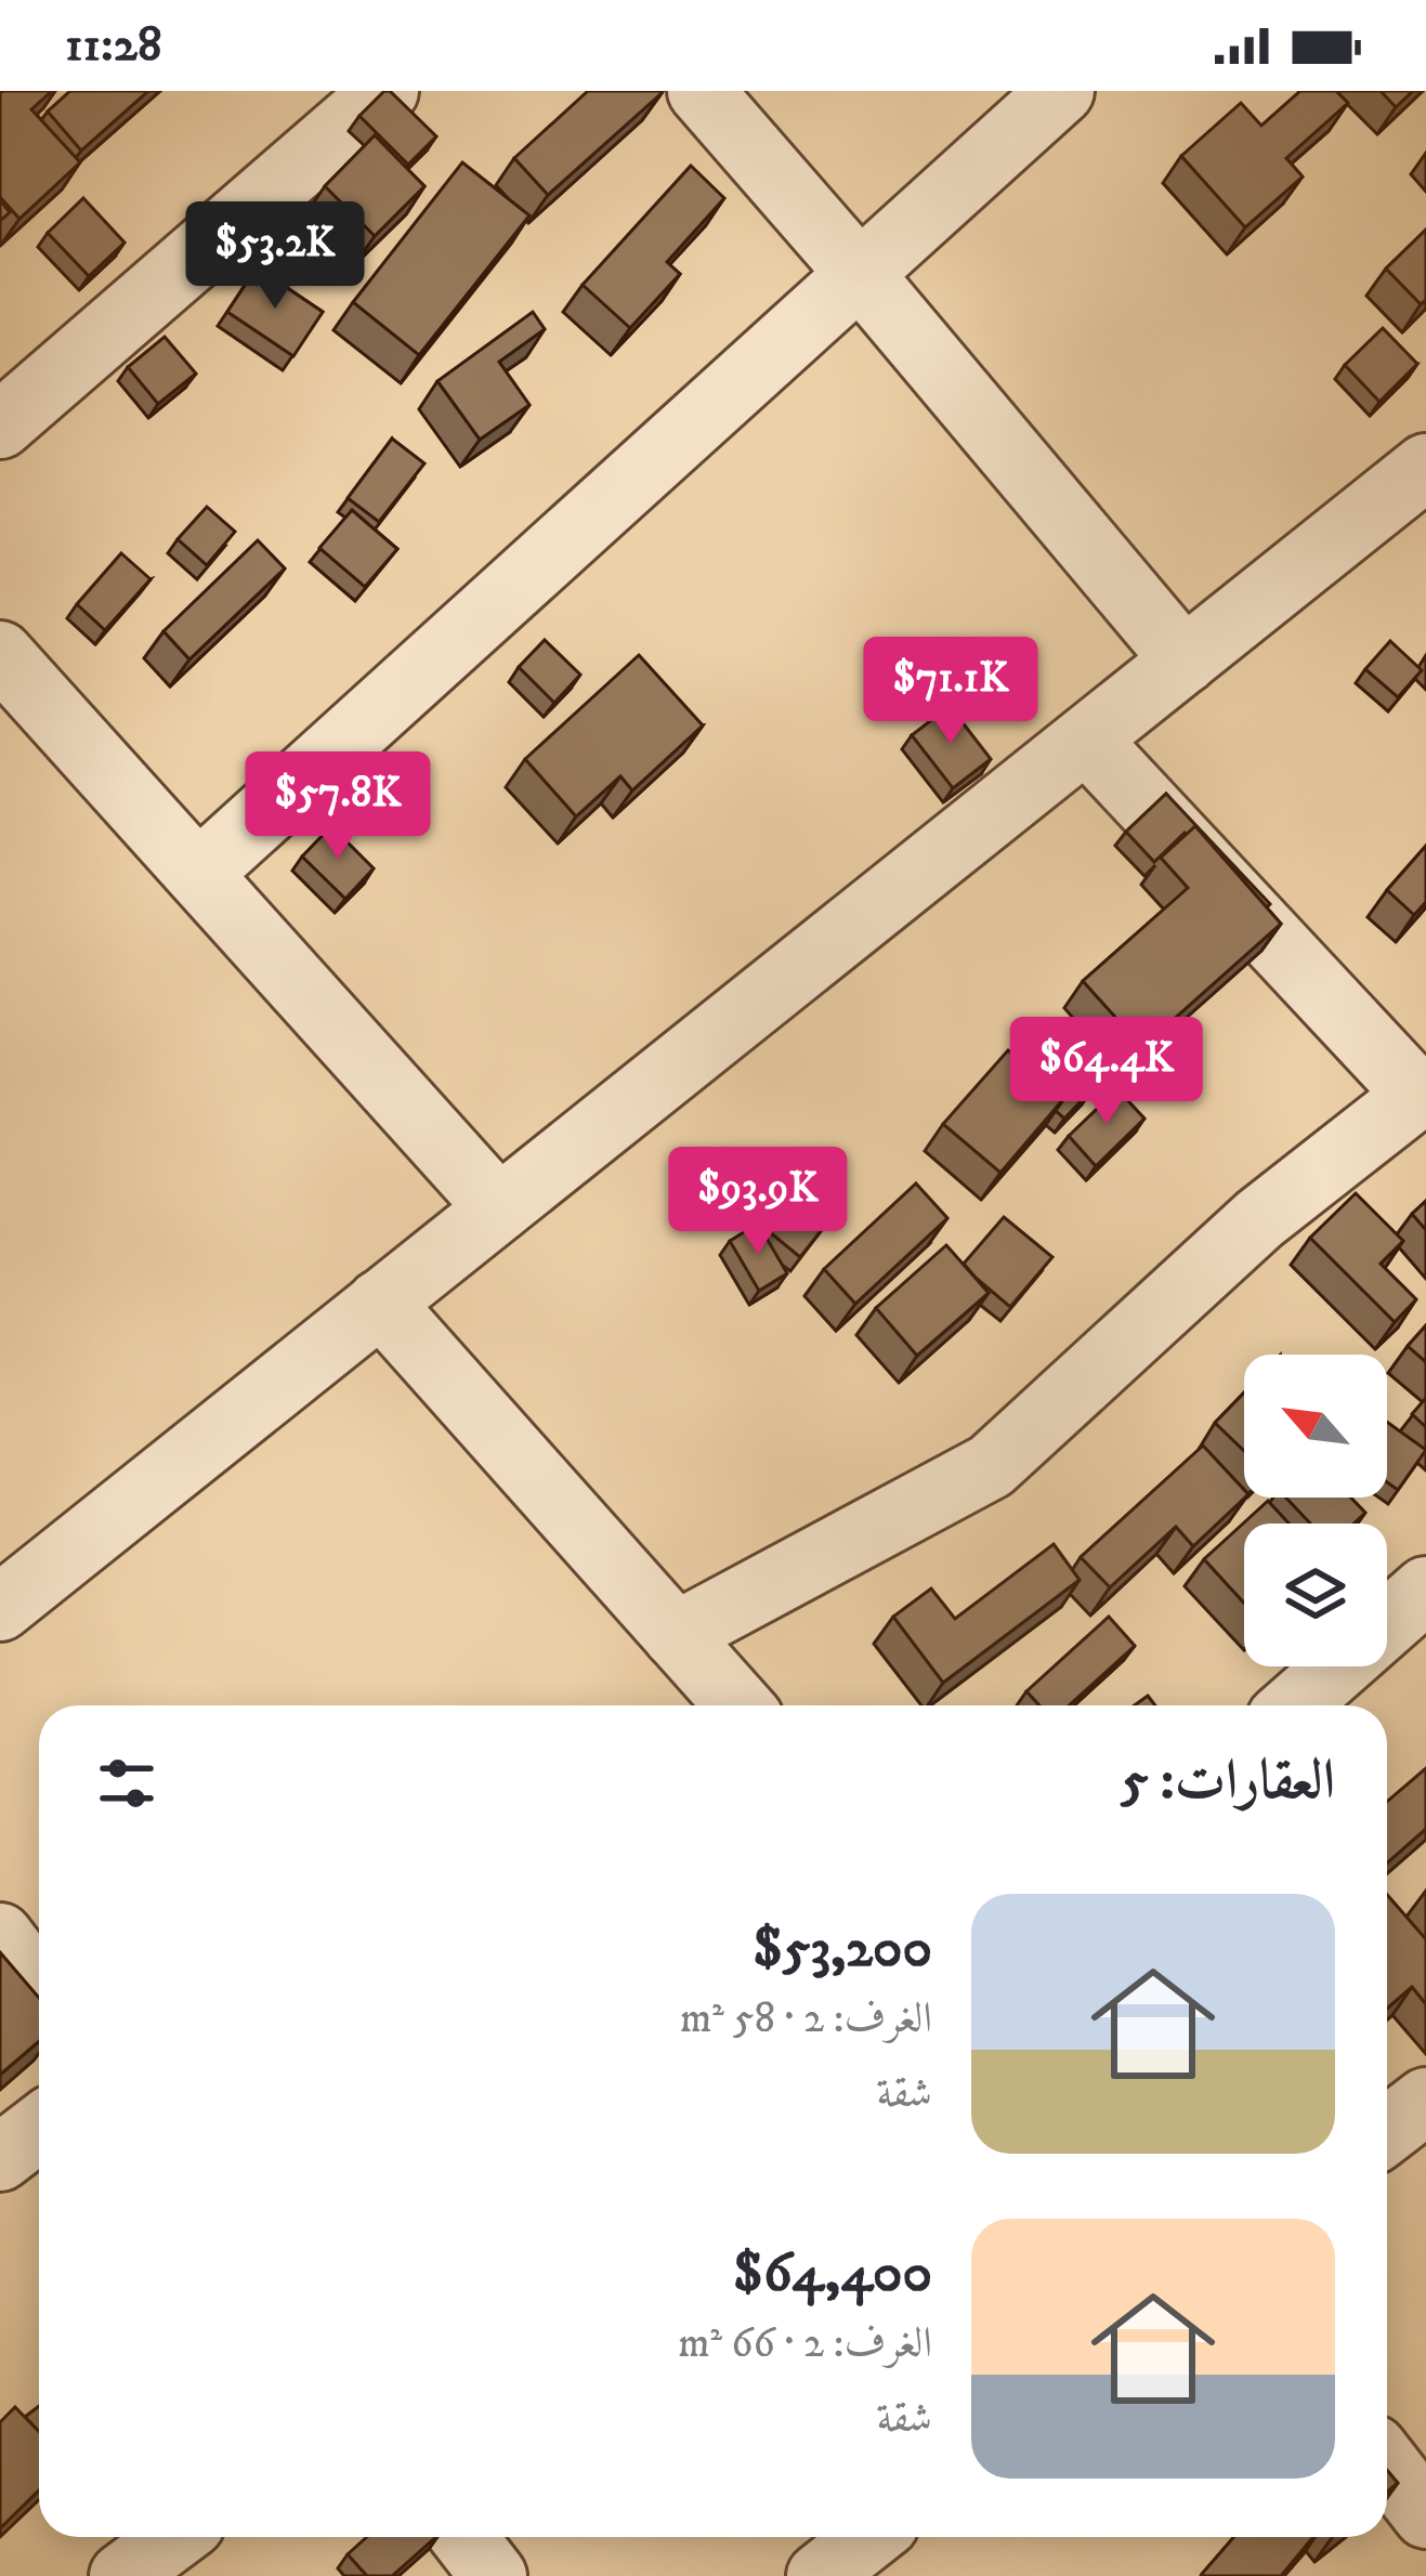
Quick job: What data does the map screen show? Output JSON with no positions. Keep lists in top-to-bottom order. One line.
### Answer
{"north":"top left","page":{"status":"11:28","price":["$53.2K","$71.1K","$57.8K","$64.4K","$93.9K"],"heading":"العقارات: 5","list":[{"name":"$53,200","note":"الغرف: 2 · 58 m² · شقة"},{"name":"$64,400","note":"الغرف: 2 · 66 m² · شقة"}]}}
